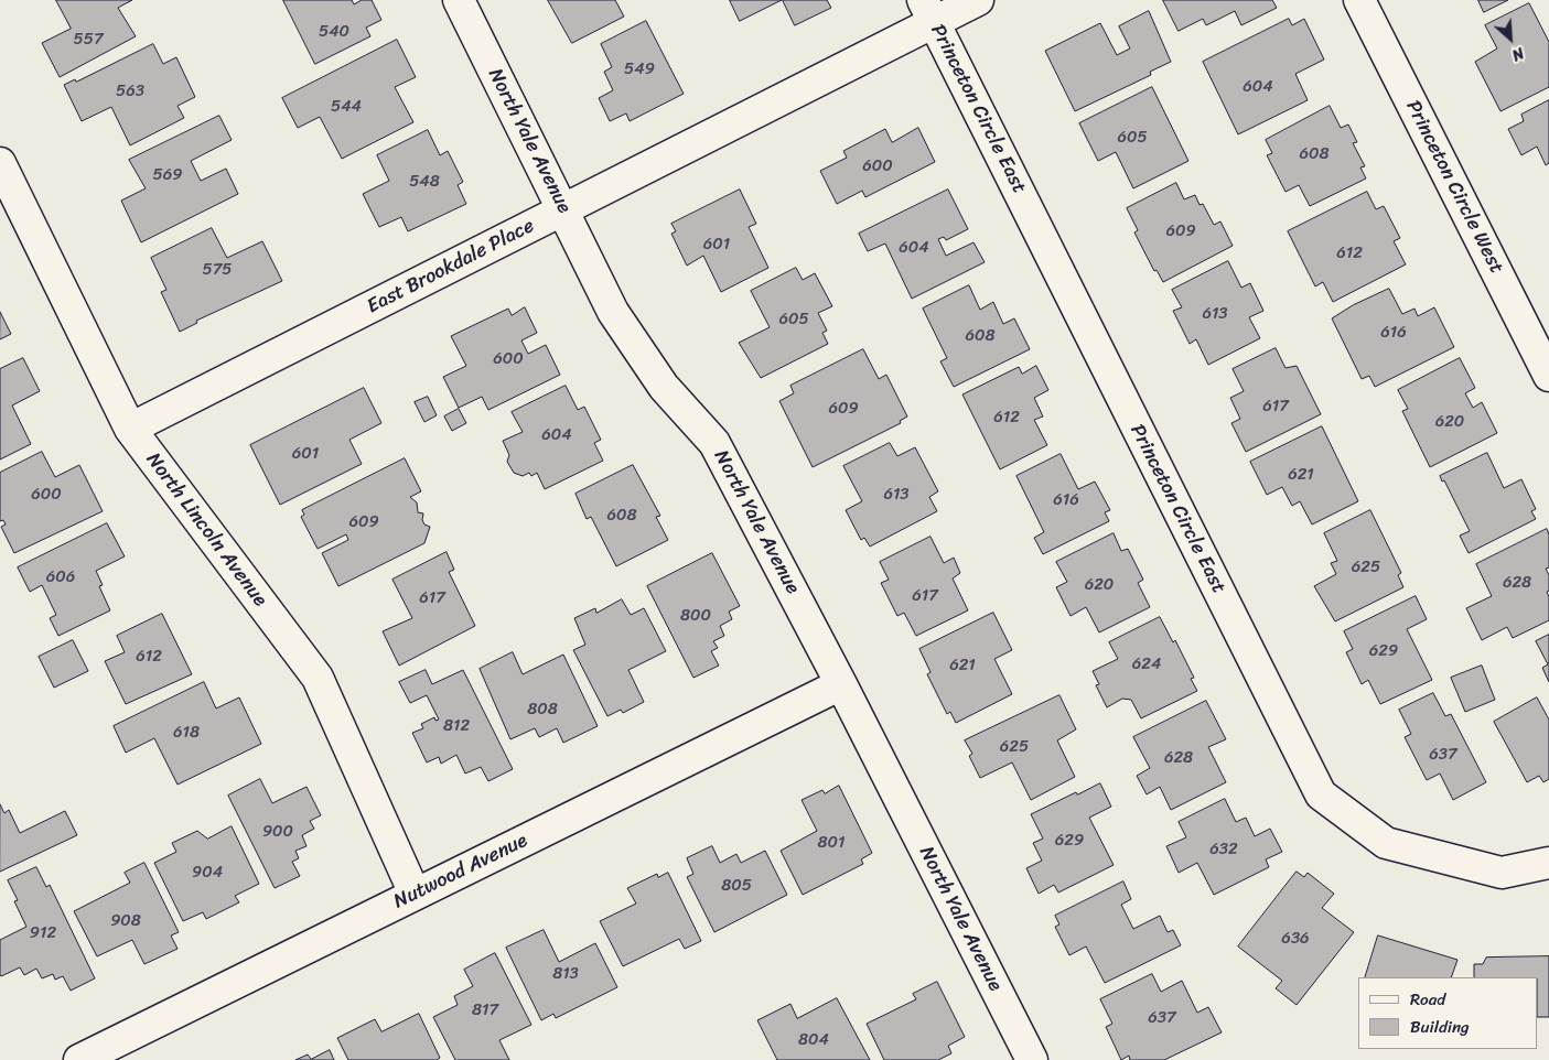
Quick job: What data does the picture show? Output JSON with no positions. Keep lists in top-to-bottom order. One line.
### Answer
{"streets":{"street":["Princeton Circle East","North Yale Avenue","Princeton Circle West","East Brookdale Place","North Lincoln Avenue","Nutwood Avenue"]},"crossings":[["Princeton Circle East","East Brookdale Place"],["North Yale Avenue","East Brookdale Place"],["North Yale Avenue","Nutwood Avenue"],["East Brookdale Place","North Lincoln Avenue"],["North Lincoln Avenue","Nutwood Avenue"]],"house_numbers":["540","557","549","604","563","544","605","608","600","569","548","609","601","604","612","575","613","605","616","608","600","617","609","612","620","604","601","621","600","613","616","608","609","625","606","628","620","617","617","800","629","612","624","621","808","812","618","625","637","628","900","629","801","632","904","805","908","912","636","813","817","637","804"],"legend":["Road","Building"],"north":"bottom right"}
